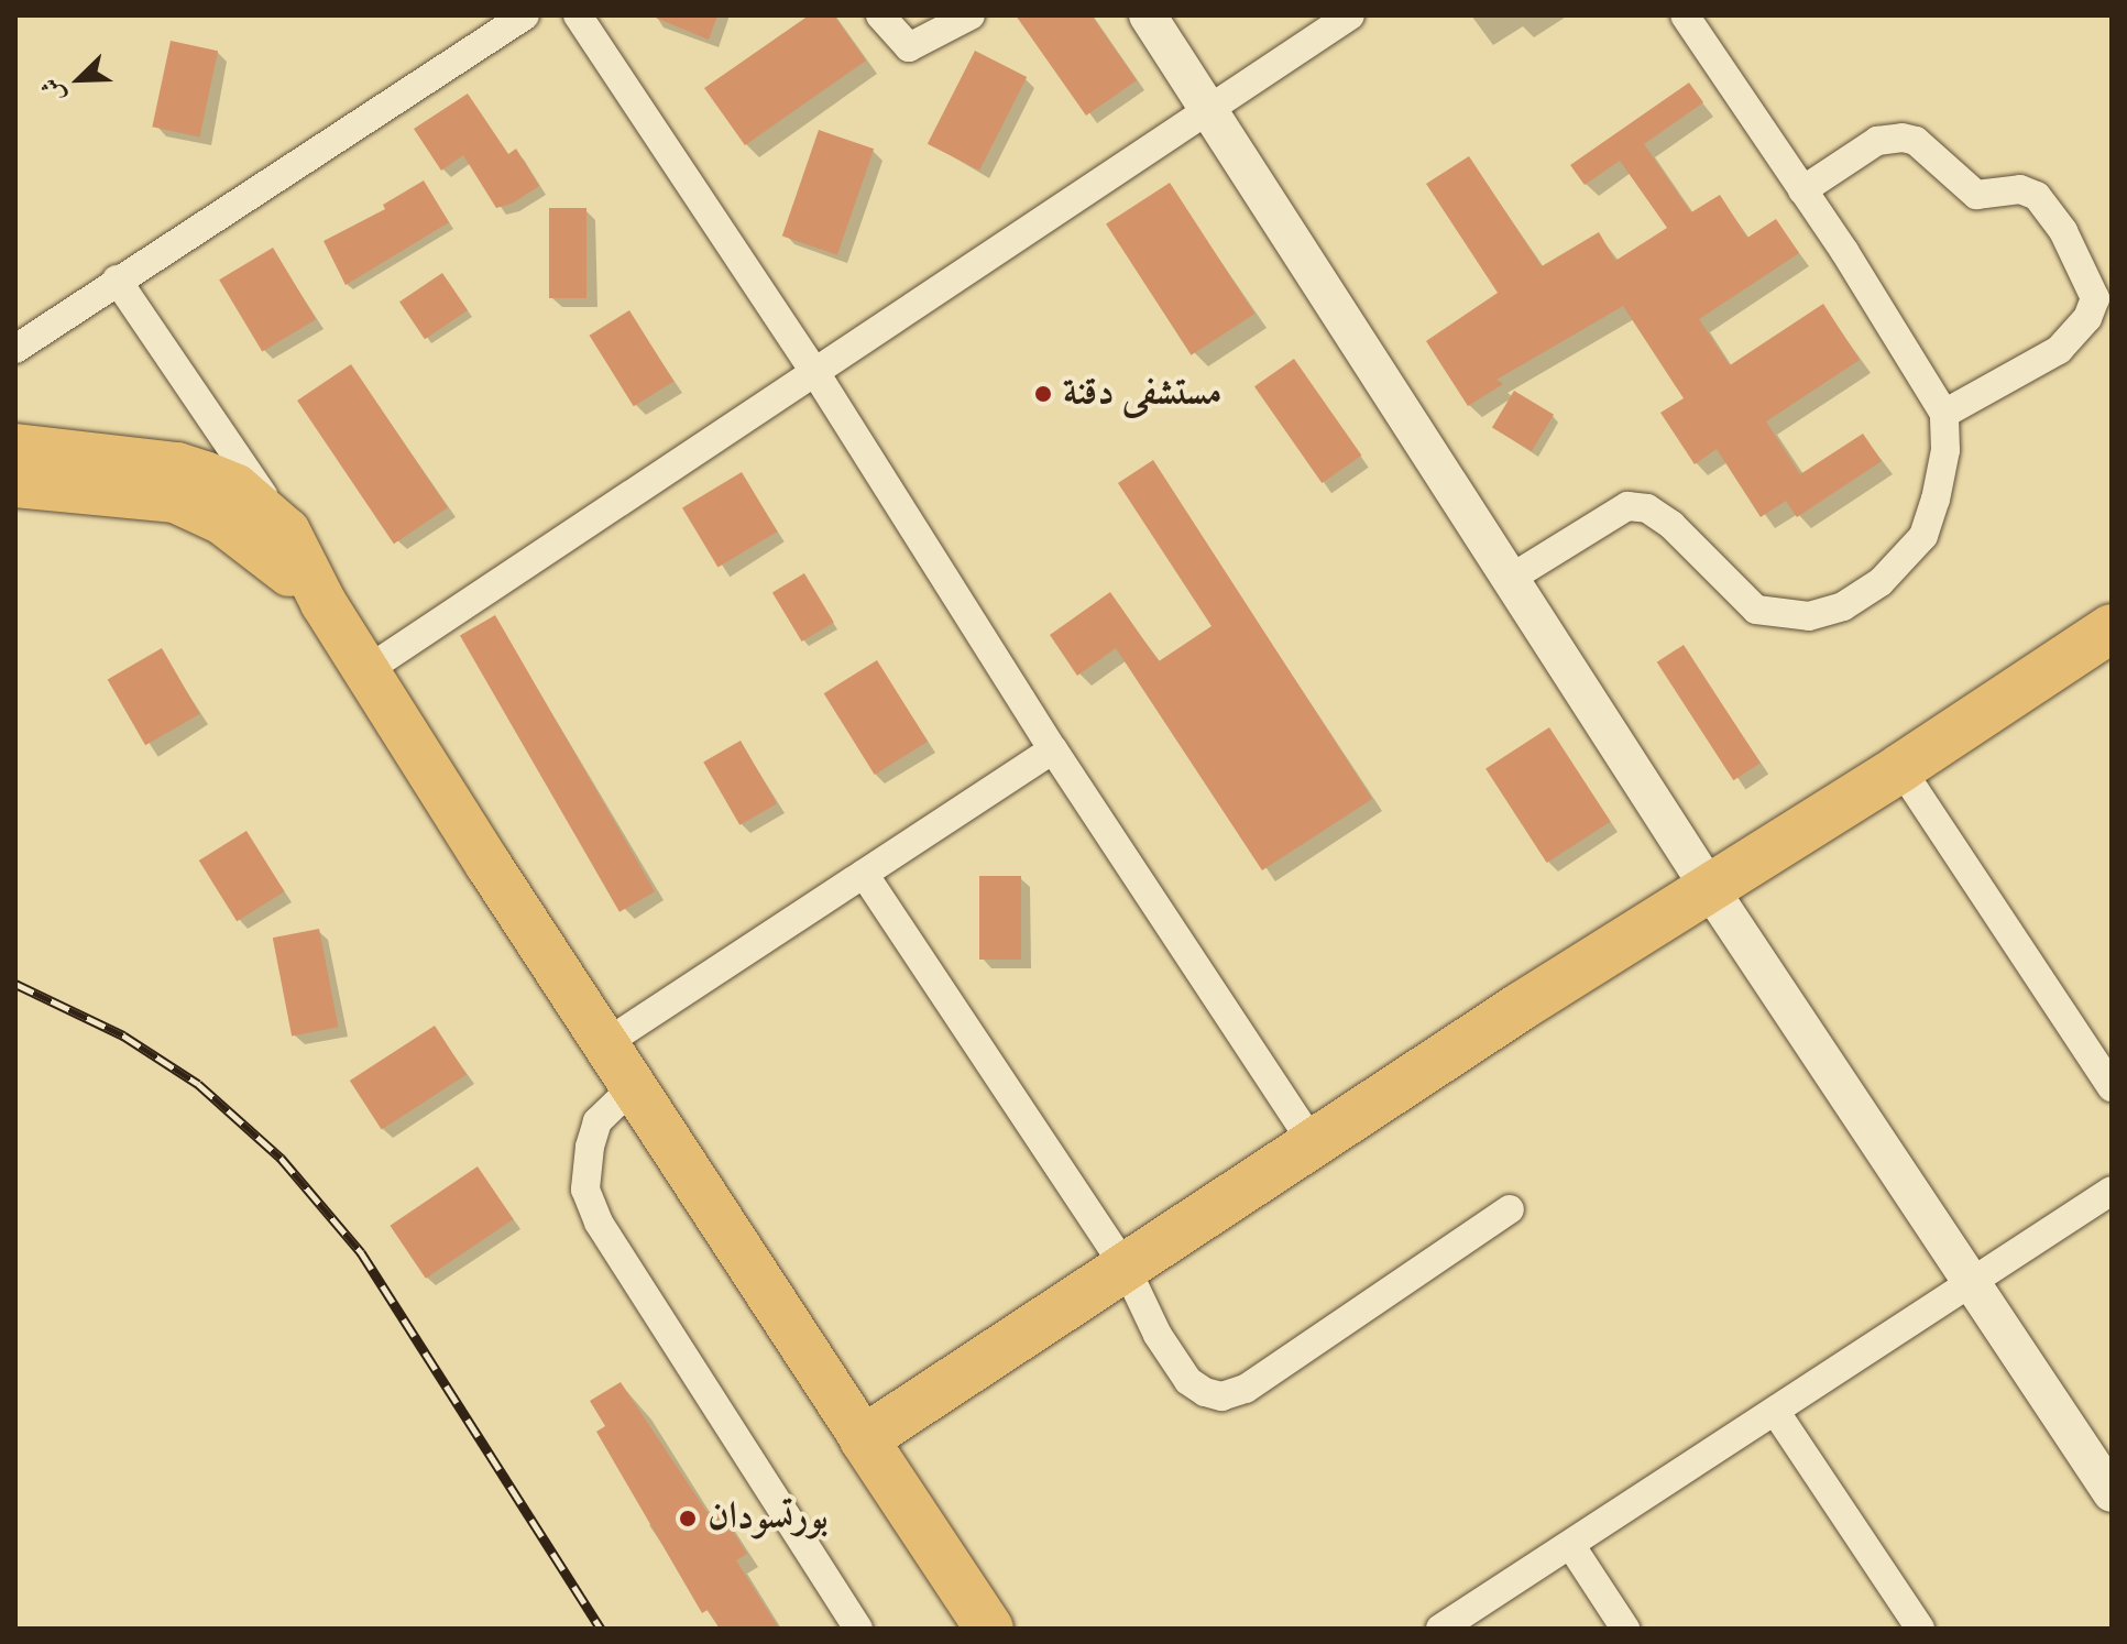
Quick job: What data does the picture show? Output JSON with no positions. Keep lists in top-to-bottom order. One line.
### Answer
{"places":["مستشفى دقنة","بورتسودان"],"north":"bottom left"}
